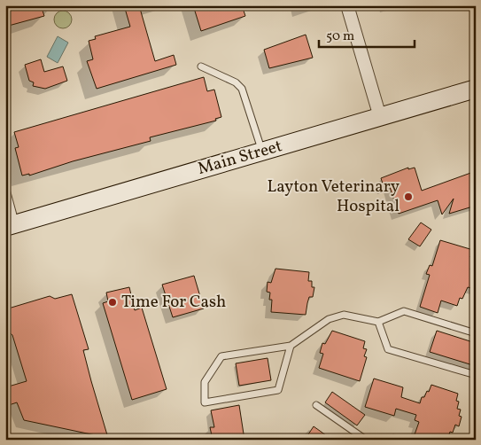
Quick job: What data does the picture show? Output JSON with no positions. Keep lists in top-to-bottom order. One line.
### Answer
{"streets":{"main road":["Main Street"]},"places":["Layton Veterinary Hospital","Time For Cash"],"scale_bar":"50 m"}
